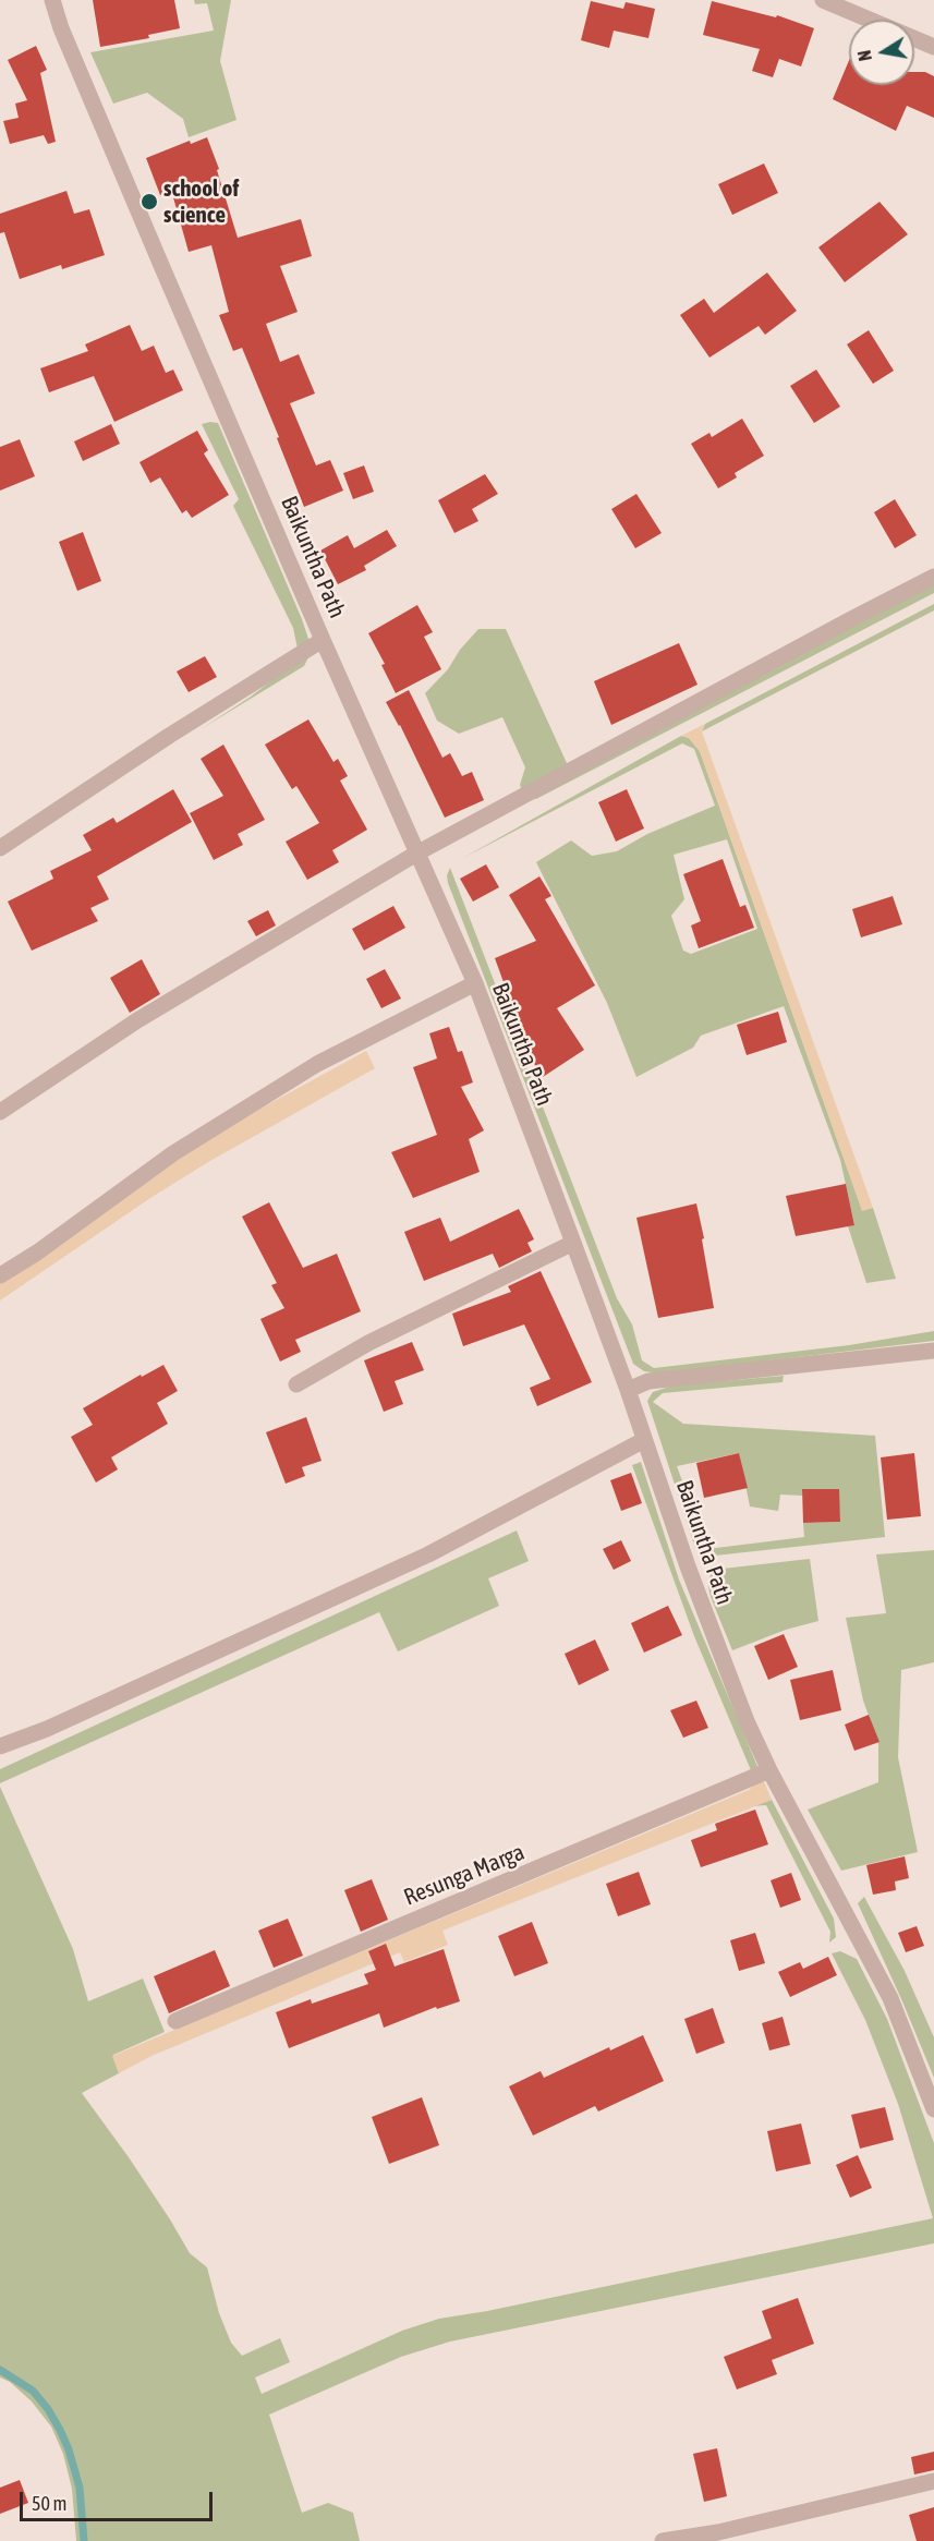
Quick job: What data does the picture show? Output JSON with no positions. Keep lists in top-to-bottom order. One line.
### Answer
{"streets":{"street":["Baikuntha Path","Resunga Marga"]},"crossings":[["Baikuntha Path","Resunga Marga"]],"places":["school of science"],"scale_bar":"50 m","north":"left"}
